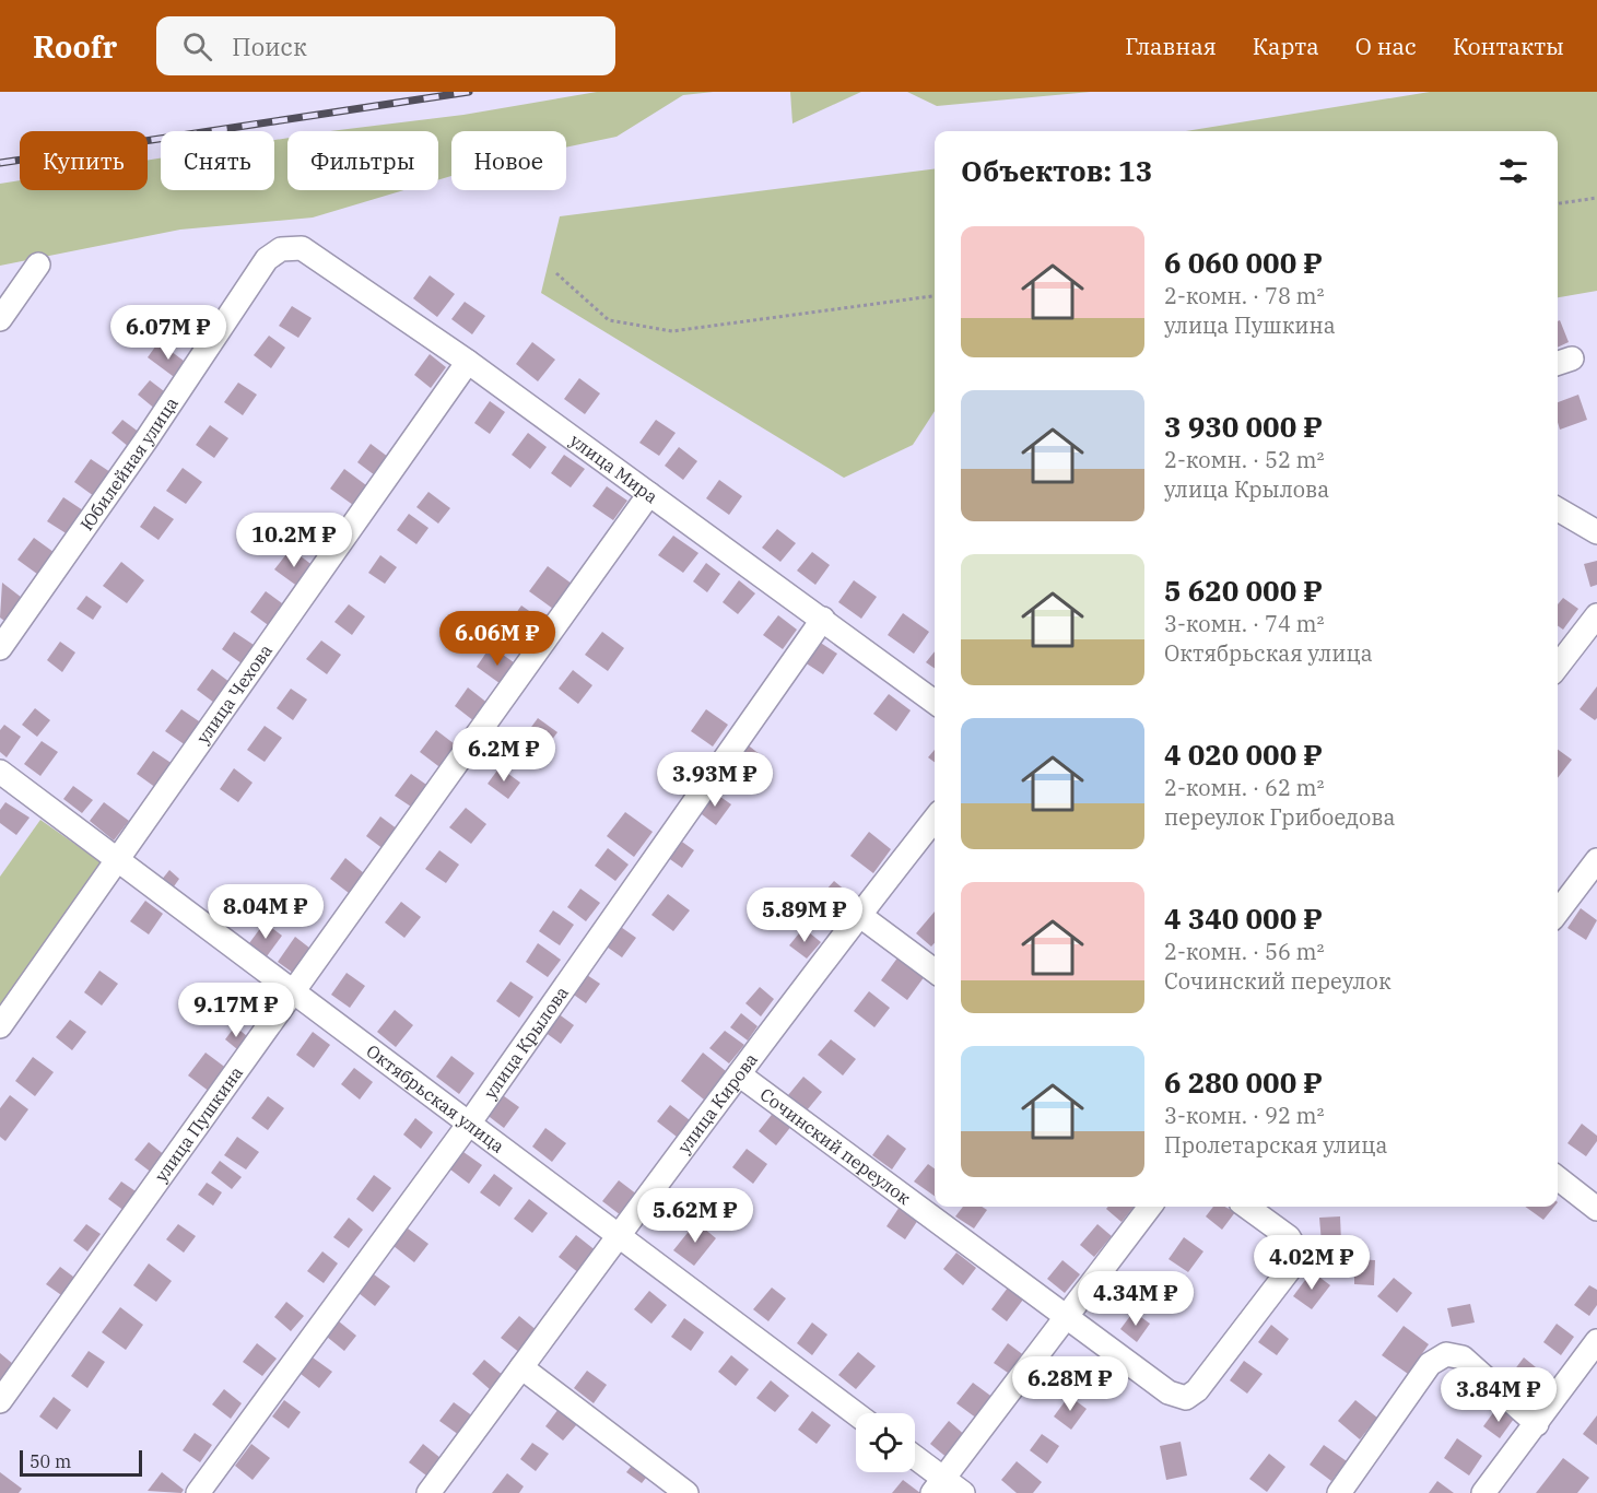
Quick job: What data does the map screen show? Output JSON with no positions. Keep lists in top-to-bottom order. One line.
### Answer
{"streets":{"street":["Юбилейная улица","улица Мира","улица Чехова","улица Крылова","Октябрьская улица","улица Кирова","улица Пушкина","Сочинский переулок"]},"crossings":[["Юбилейная улица","улица Мира"],["улица Мира","улица Чехова"],["улица Мира","улица Крылова"],["улица Мира","улица Пушкина"],["улица Чехова","Октябрьская улица"],["улица Крылова","Октябрьская улица"],["Октябрьская улица","улица Кирова"],["Октябрьская улица","улица Пушкина"],["улица Кирова","Сочинский переулок"]],"scale_bar":"50 m","page":{"header":"Roofr","search":"Поиск","nav":["Главная","Карта","О нас","Контакты"],"chip":["Купить","Снять","Фильтры","Новое"],"heading":"Объектов: 13","list":[{"name":"6 060 000 ₽","note":"2-комн. · 78 m² · улица Пушкина"},{"name":"3 930 000 ₽","note":"2-комн. · 52 m² · улица Крылова"},{"name":"5 620 000 ₽","note":"3-комн. · 74 m² · Октябрьская улица"},{"name":"4 020 000 ₽","note":"2-комн. · 62 m² · переулок Грибоедова"},{"name":"4 340 000 ₽","note":"2-комн. · 56 m² · Сочинский переулок"},{"name":"6 280 000 ₽","note":"3-комн. · 92 m² · Пролетарская улица"}],"price":["6.07M ₽","10.2M ₽","6.06M ₽","6.2M ₽","3.93M ₽","8.04M ₽","5.89M ₽","9.17M ₽","5.62M ₽","4.02M ₽","4.34M ₽","6.28M ₽","3.84M ₽"],"scale":"50 m"}}
